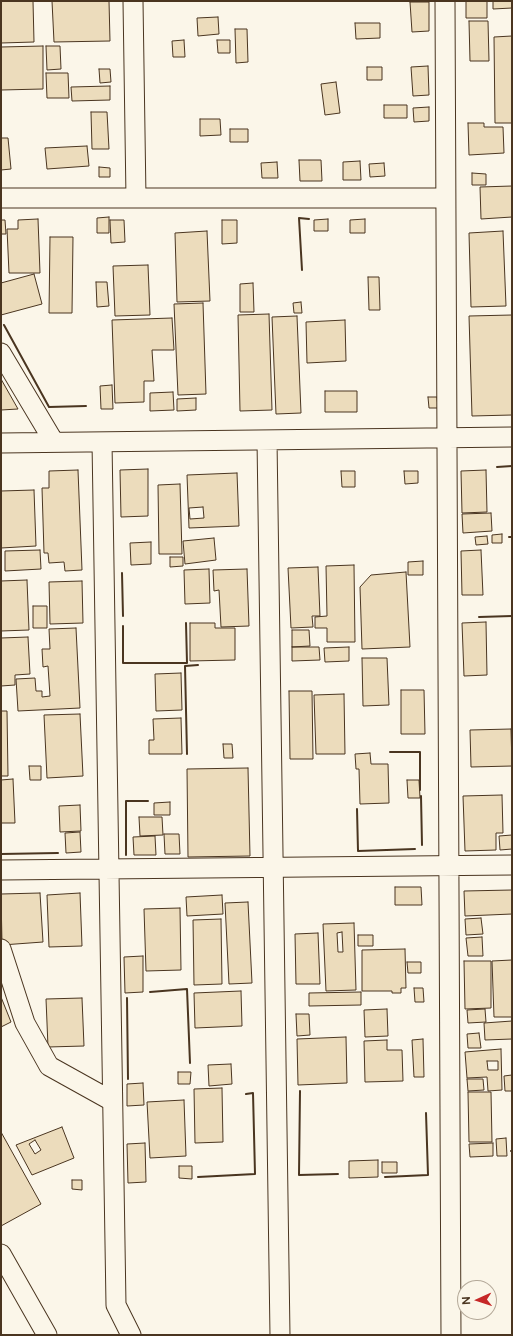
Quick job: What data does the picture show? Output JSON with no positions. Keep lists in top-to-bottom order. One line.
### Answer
{"north":"left"}
